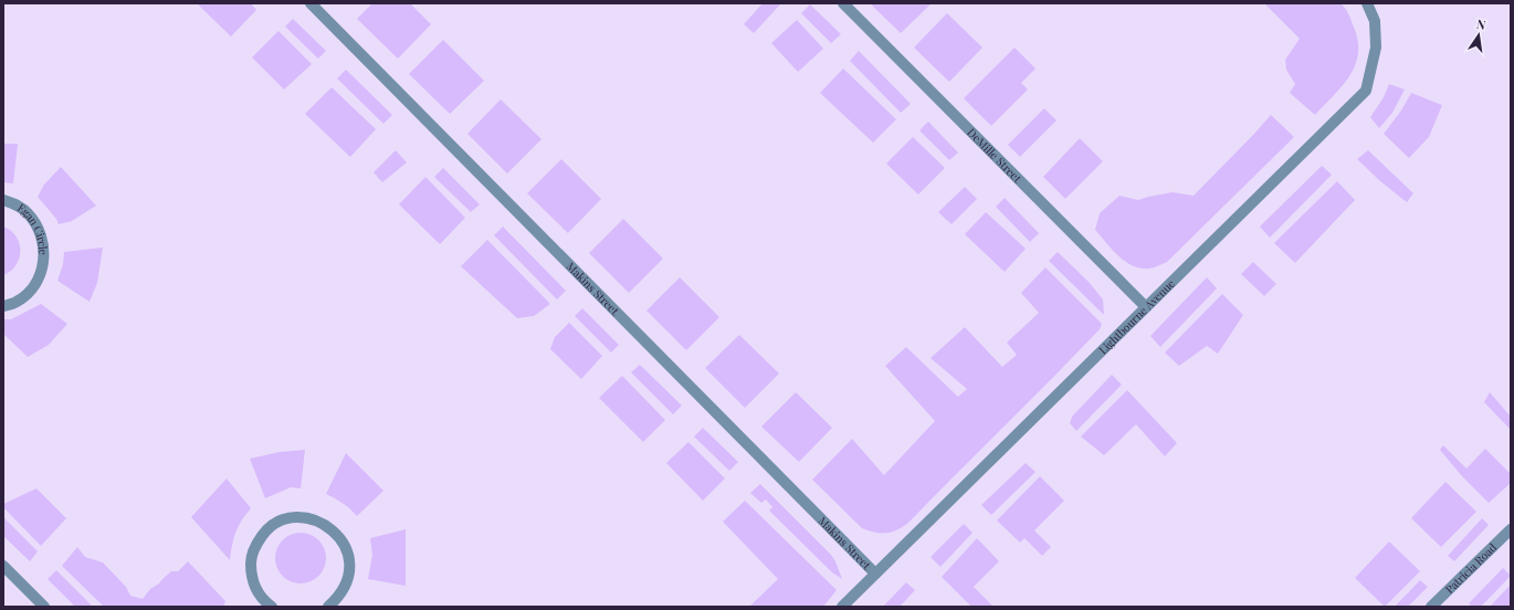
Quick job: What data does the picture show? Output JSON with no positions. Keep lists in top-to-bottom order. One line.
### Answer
{"streets":{"street":["DeMille Street","Egan Circle","Makins Street","Lightbourne Avenue","Patricia Road"]},"crossings":[["DeMille Street","Lightbourne Avenue"],["Makins Street","Lightbourne Avenue"]],"north":"top"}
